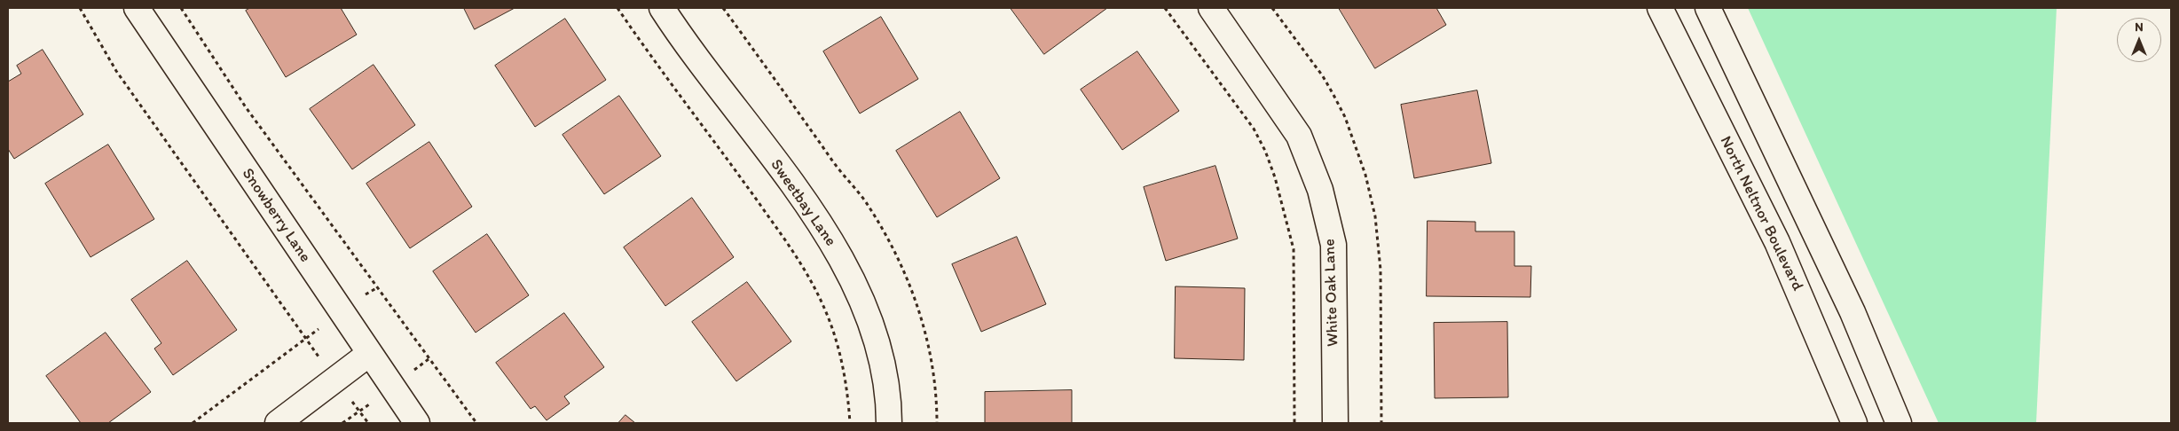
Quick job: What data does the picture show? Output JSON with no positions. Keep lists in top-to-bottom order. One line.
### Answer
{"streets":{"street":["Sweetbay Lane","North Neltnor Boulevard","Snowberry Lane","White Oak Lane"]},"north":"top"}
